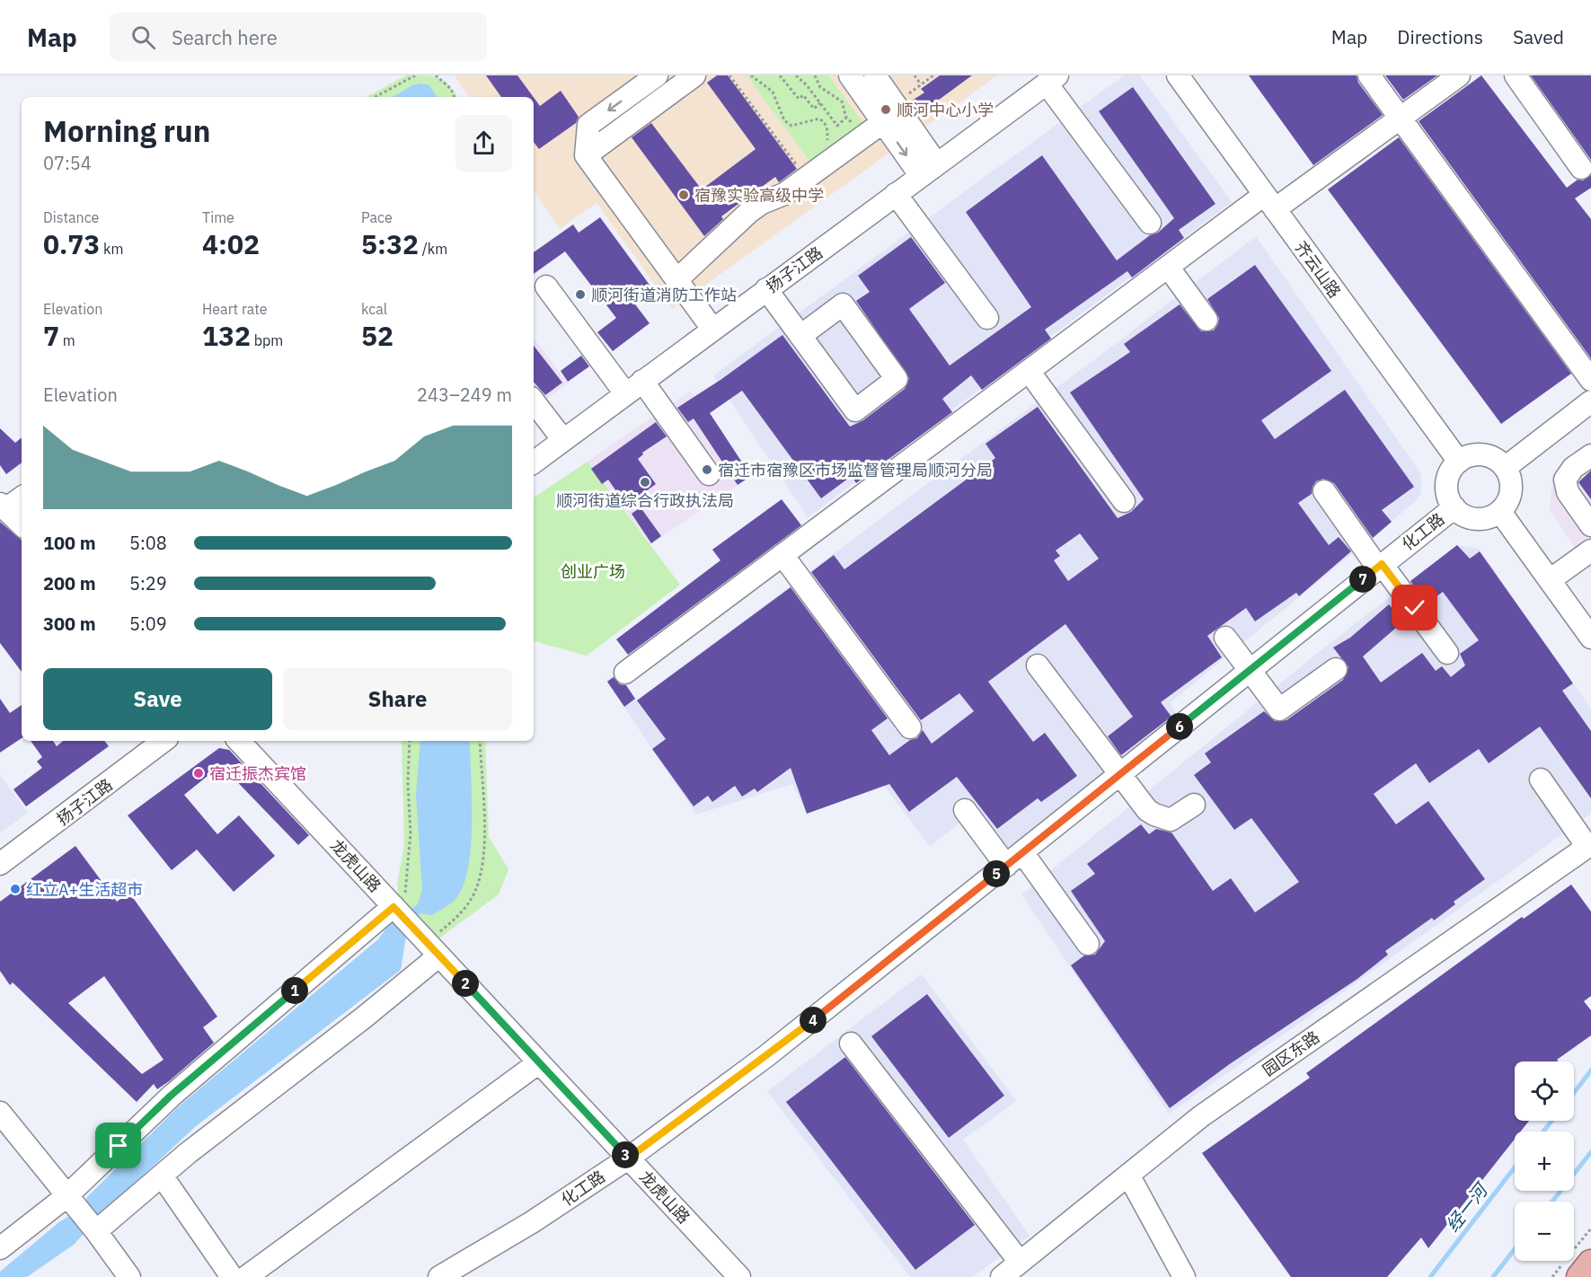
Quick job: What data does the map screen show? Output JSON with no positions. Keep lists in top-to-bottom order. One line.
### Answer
{"streets":{"street":["扬子江路","齐云山路","化工路","龙虎山路","园区东路"]},"crossings":[["齐云山路","化工路"],["化工路","龙虎山路"]],"water":["经一河"],"parks":["创业广场"],"places":["顺河中心小学","宿豫实验高级中学","顺河街道消防工作站","宿迁市宿豫区市场监督管理局顺河分局","顺河街道综合行政执法局","宿迁振杰宾馆","红立A+生活超市"],"page":{"header":"Map","search":"Search here","nav":["Map","Directions","Saved"],"heading":["Morning run","07:54"],"stats":[["Distance","0.73 km"],["Time","4:02"],["Pace","5:32 /km"],["Elevation","7 m"],["Heart rate","132 bpm"],["kcal","52"]],"chart":["Elevation","243–249 m"],"list":[{"name":"100 m","note":"5:08"},{"name":"200 m","note":"5:29"},{"name":"300 m","note":"5:09"}],"pins":["7","6","5","2","1","4","3"],"buttons":["Save","Share"],"map_buttons":["+","−"]}}
